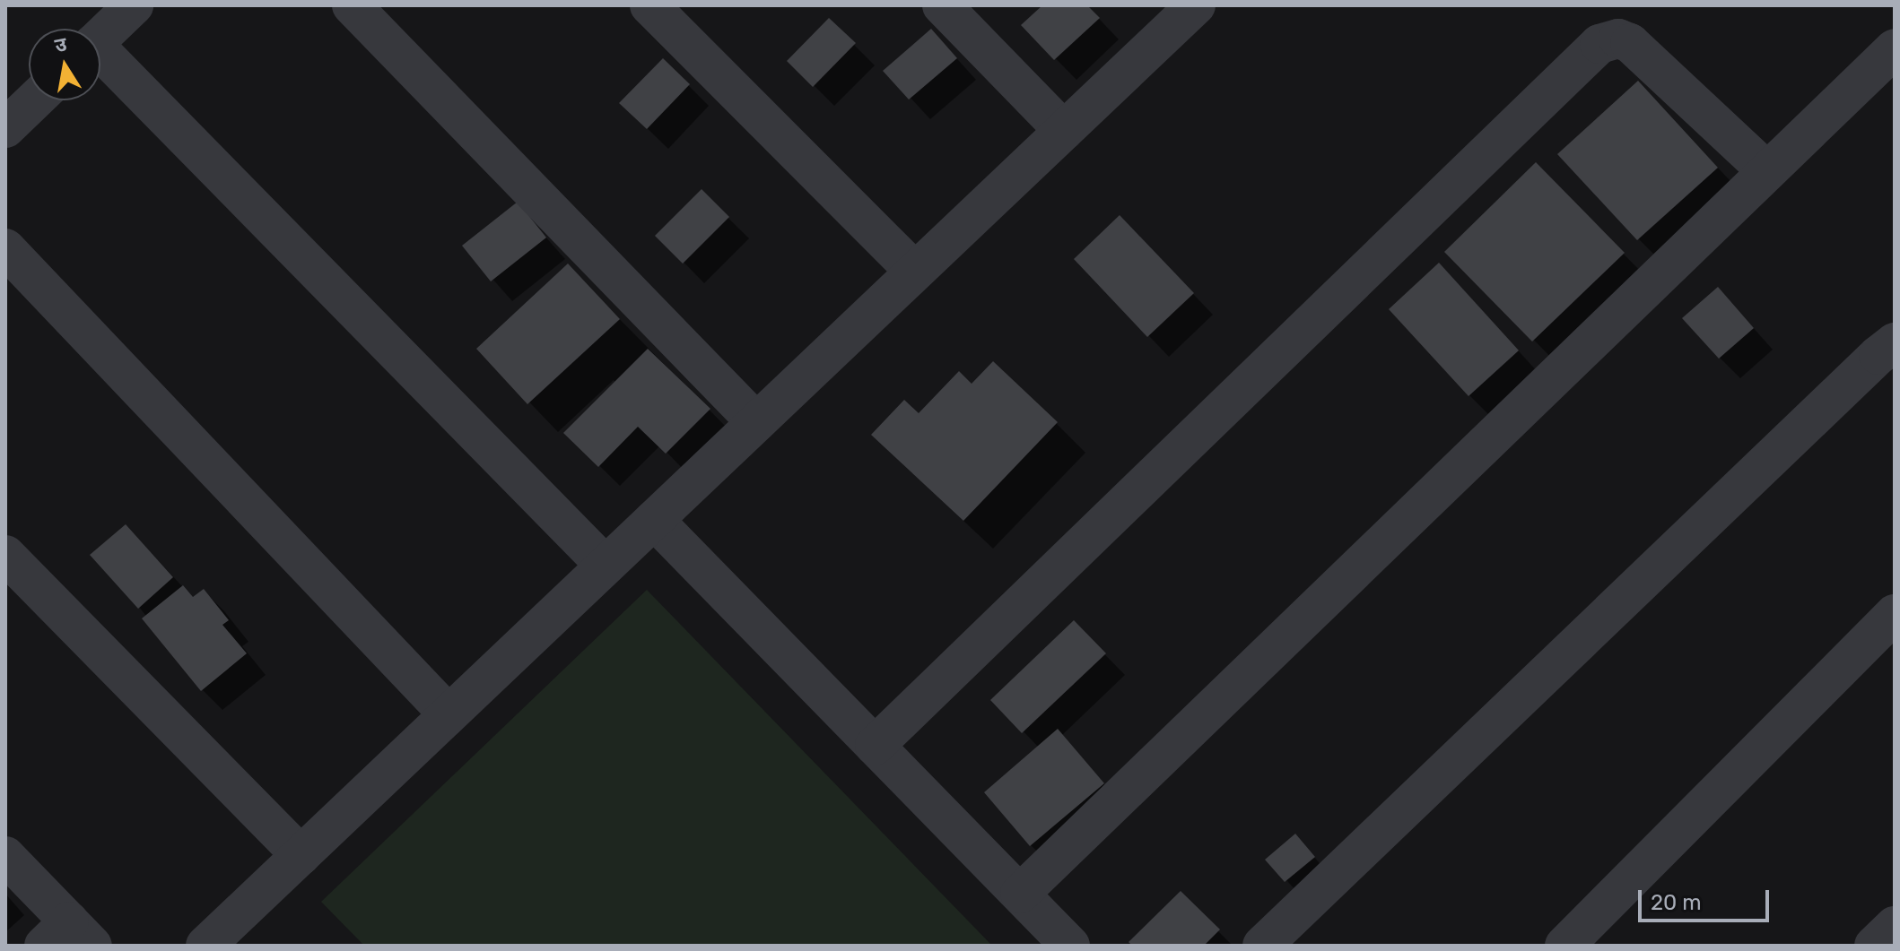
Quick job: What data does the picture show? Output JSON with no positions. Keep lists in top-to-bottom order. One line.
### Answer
{"scale_bar":"20 m","north":"top"}
